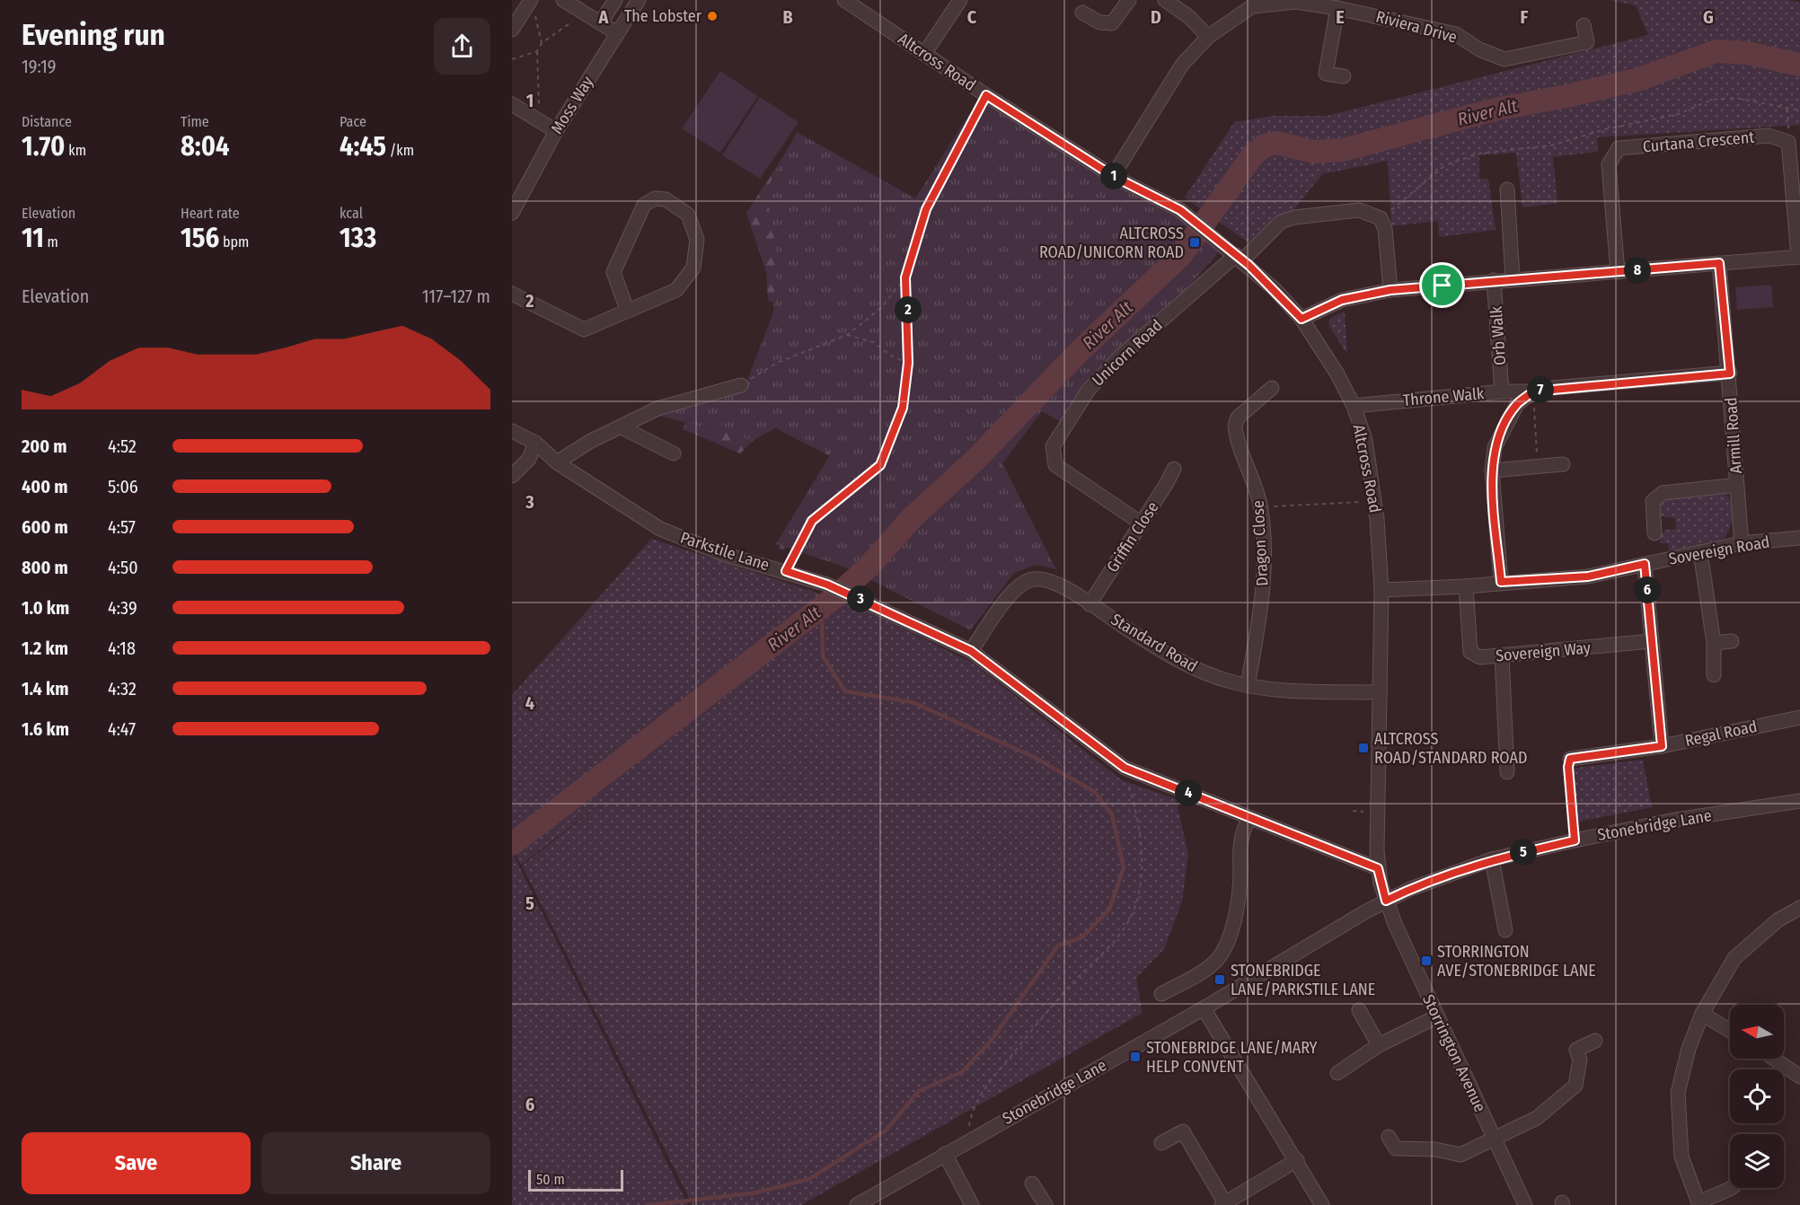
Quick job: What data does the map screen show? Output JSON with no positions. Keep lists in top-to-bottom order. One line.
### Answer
{"streets":{"street":["Riviera Drive","Altcross Road","Moss Way","Curtana Crescent","Orb Walk","Unicorn Road","Throne Walk","Armill Road","Griffin Close","Dragon Close","Sovereign Road","Parkstile Lane","Standard Road","Sovereign Way","Regal Road","Stonebridge Lane","Storrington Avenue"]},"crossings":[["Riviera Drive","Altcross Road"],["Altcross Road","Unicorn Road"],["Altcross Road","Throne Walk"],["Altcross Road","Sovereign Road"],["Altcross Road","Parkstile Lane"],["Altcross Road","Standard Road"],["Altcross Road","Stonebridge Lane"],["Altcross Road","Storrington Avenue"],["Orb Walk","Throne Walk"],["Unicorn Road","Griffin Close"],["Throne Walk","Armill Road"],["Armill Road","Sovereign Road"],["Griffin Close","Standard Road"],["Dragon Close","Standard Road"],["Sovereign Road","Sovereign Way"],["Sovereign Road","Regal Road"],["Parkstile Lane","Standard Road"],["Sovereign Way","Regal Road"],["Stonebridge Lane","Storrington Avenue"]],"water":["River Alt"],"places":{"other":["The Lobster"],"transit":["ALTCROSS ROAD/UNICORN ROAD","ALTCROSS ROAD/STANDARD ROAD","STORRINGTON AVE/STONEBRIDGE LANE","STONEBRIDGE LANE/PARKSTILE LANE","STONEBRIDGE LANE/MARY HELP CONVENT"]},"scale_bar":"50 m","north":"left","page":{"heading":["Evening run","19:19"],"stats":[["Distance","1.70 km"],["Time","8:04"],["Pace","4:45 /km"],["Elevation","11 m"],["Heart rate","156 bpm"],["kcal","133"]],"pins":["1","8","2","7","6","3","4","5"],"chart":["Elevation","117–127 m"],"list":[{"name":"200 m","note":"4:52"},{"name":"400 m","note":"5:06"},{"name":"600 m","note":"4:57"},{"name":"800 m","note":"4:50"},{"name":"1.0 km","note":"4:39"},{"name":"1.2 km","note":"4:18"},{"name":"1.4 km","note":"4:32"},{"name":"1.6 km","note":"4:47"}],"buttons":["Save","Share"],"scale":"50 m"},"grid":{"columns":["A","B","C","D","E","F","G"],"rows":["1","2","3","4","5","6"]}}
